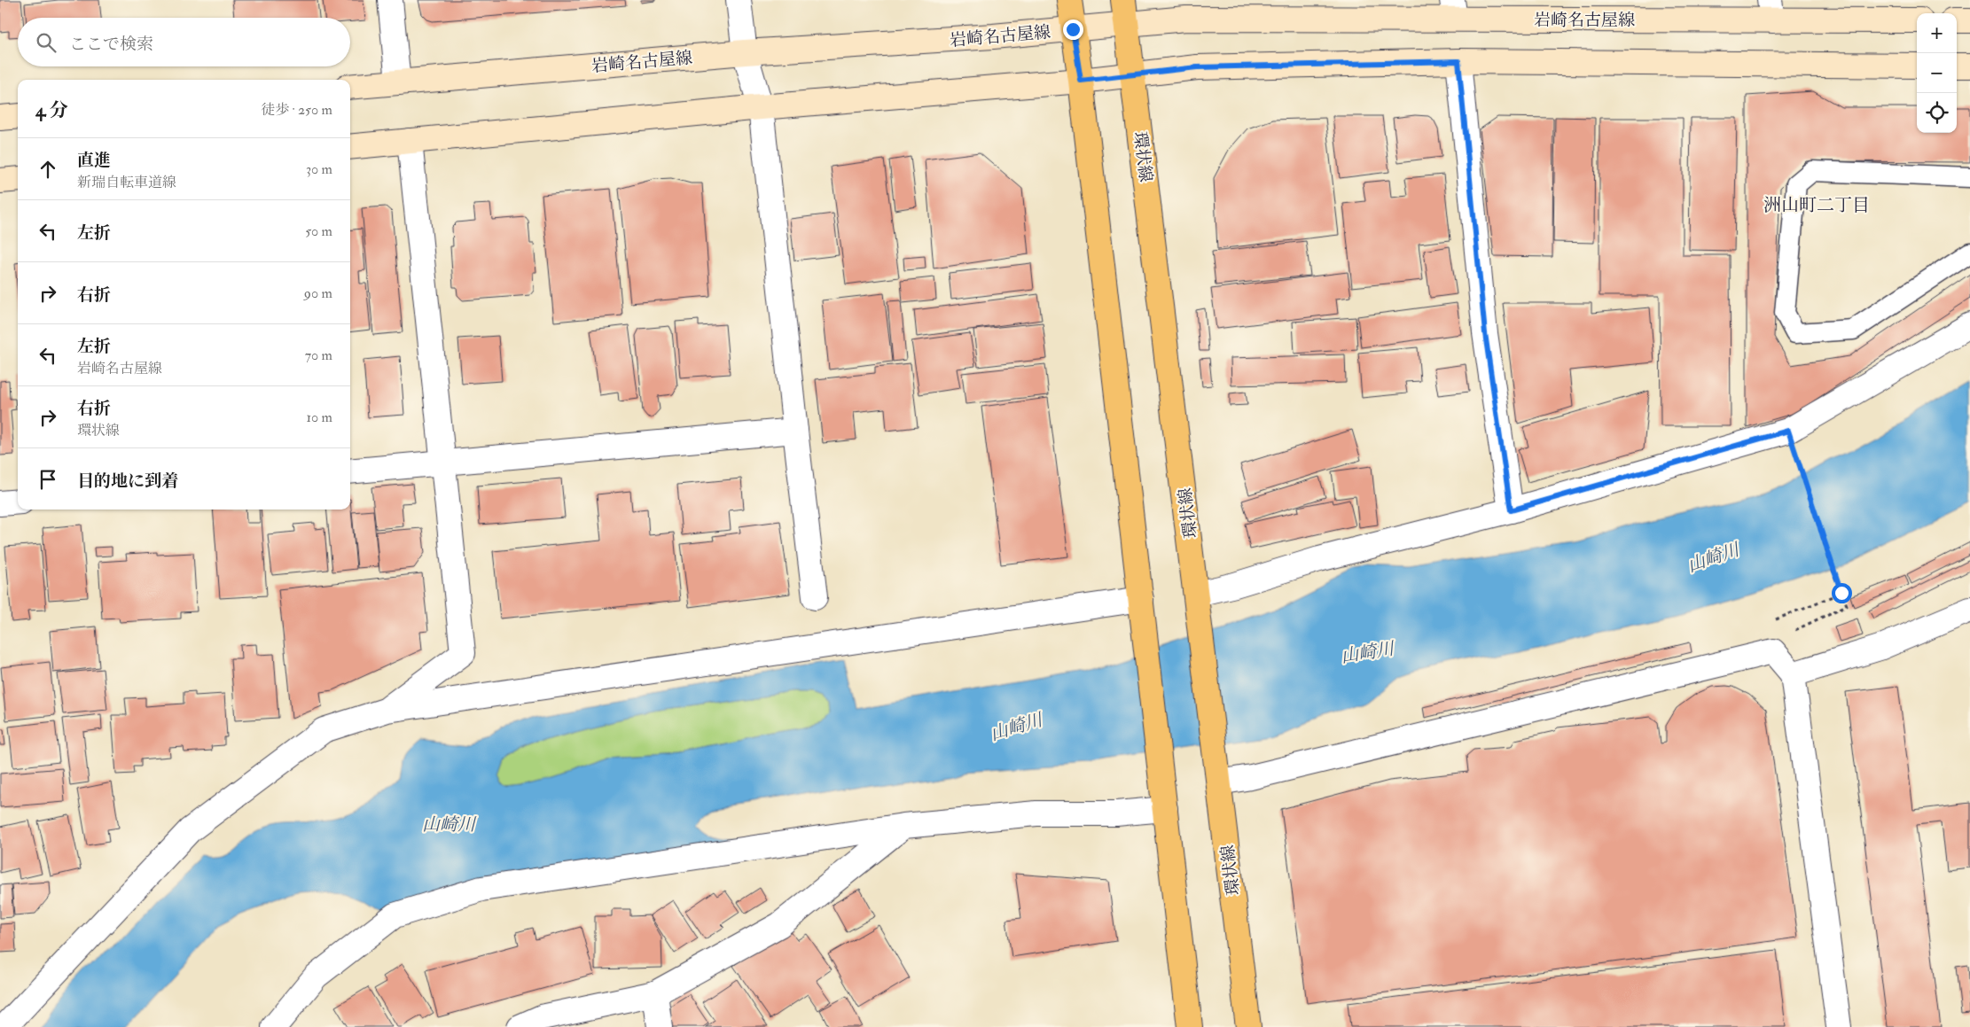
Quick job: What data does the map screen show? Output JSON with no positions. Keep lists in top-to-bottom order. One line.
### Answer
{"streets":{"main road":["岩崎名古屋線","環状線"]},"crossings":[["岩崎名古屋線","環状線"]],"districts":["洲山町二丁目"],"water":["山崎川"],"page":{"map_buttons":["+","−"],"search":"ここで検索","heading":["4 分","徒歩 · 250 m"],"list":[["直進","新瑞自転車道線","30 m"],["左折","50 m"],["右折","90 m"],["左折","岩崎名古屋線","70 m"],["右折","環状線","10 m"],"目的地に到着"]}}
